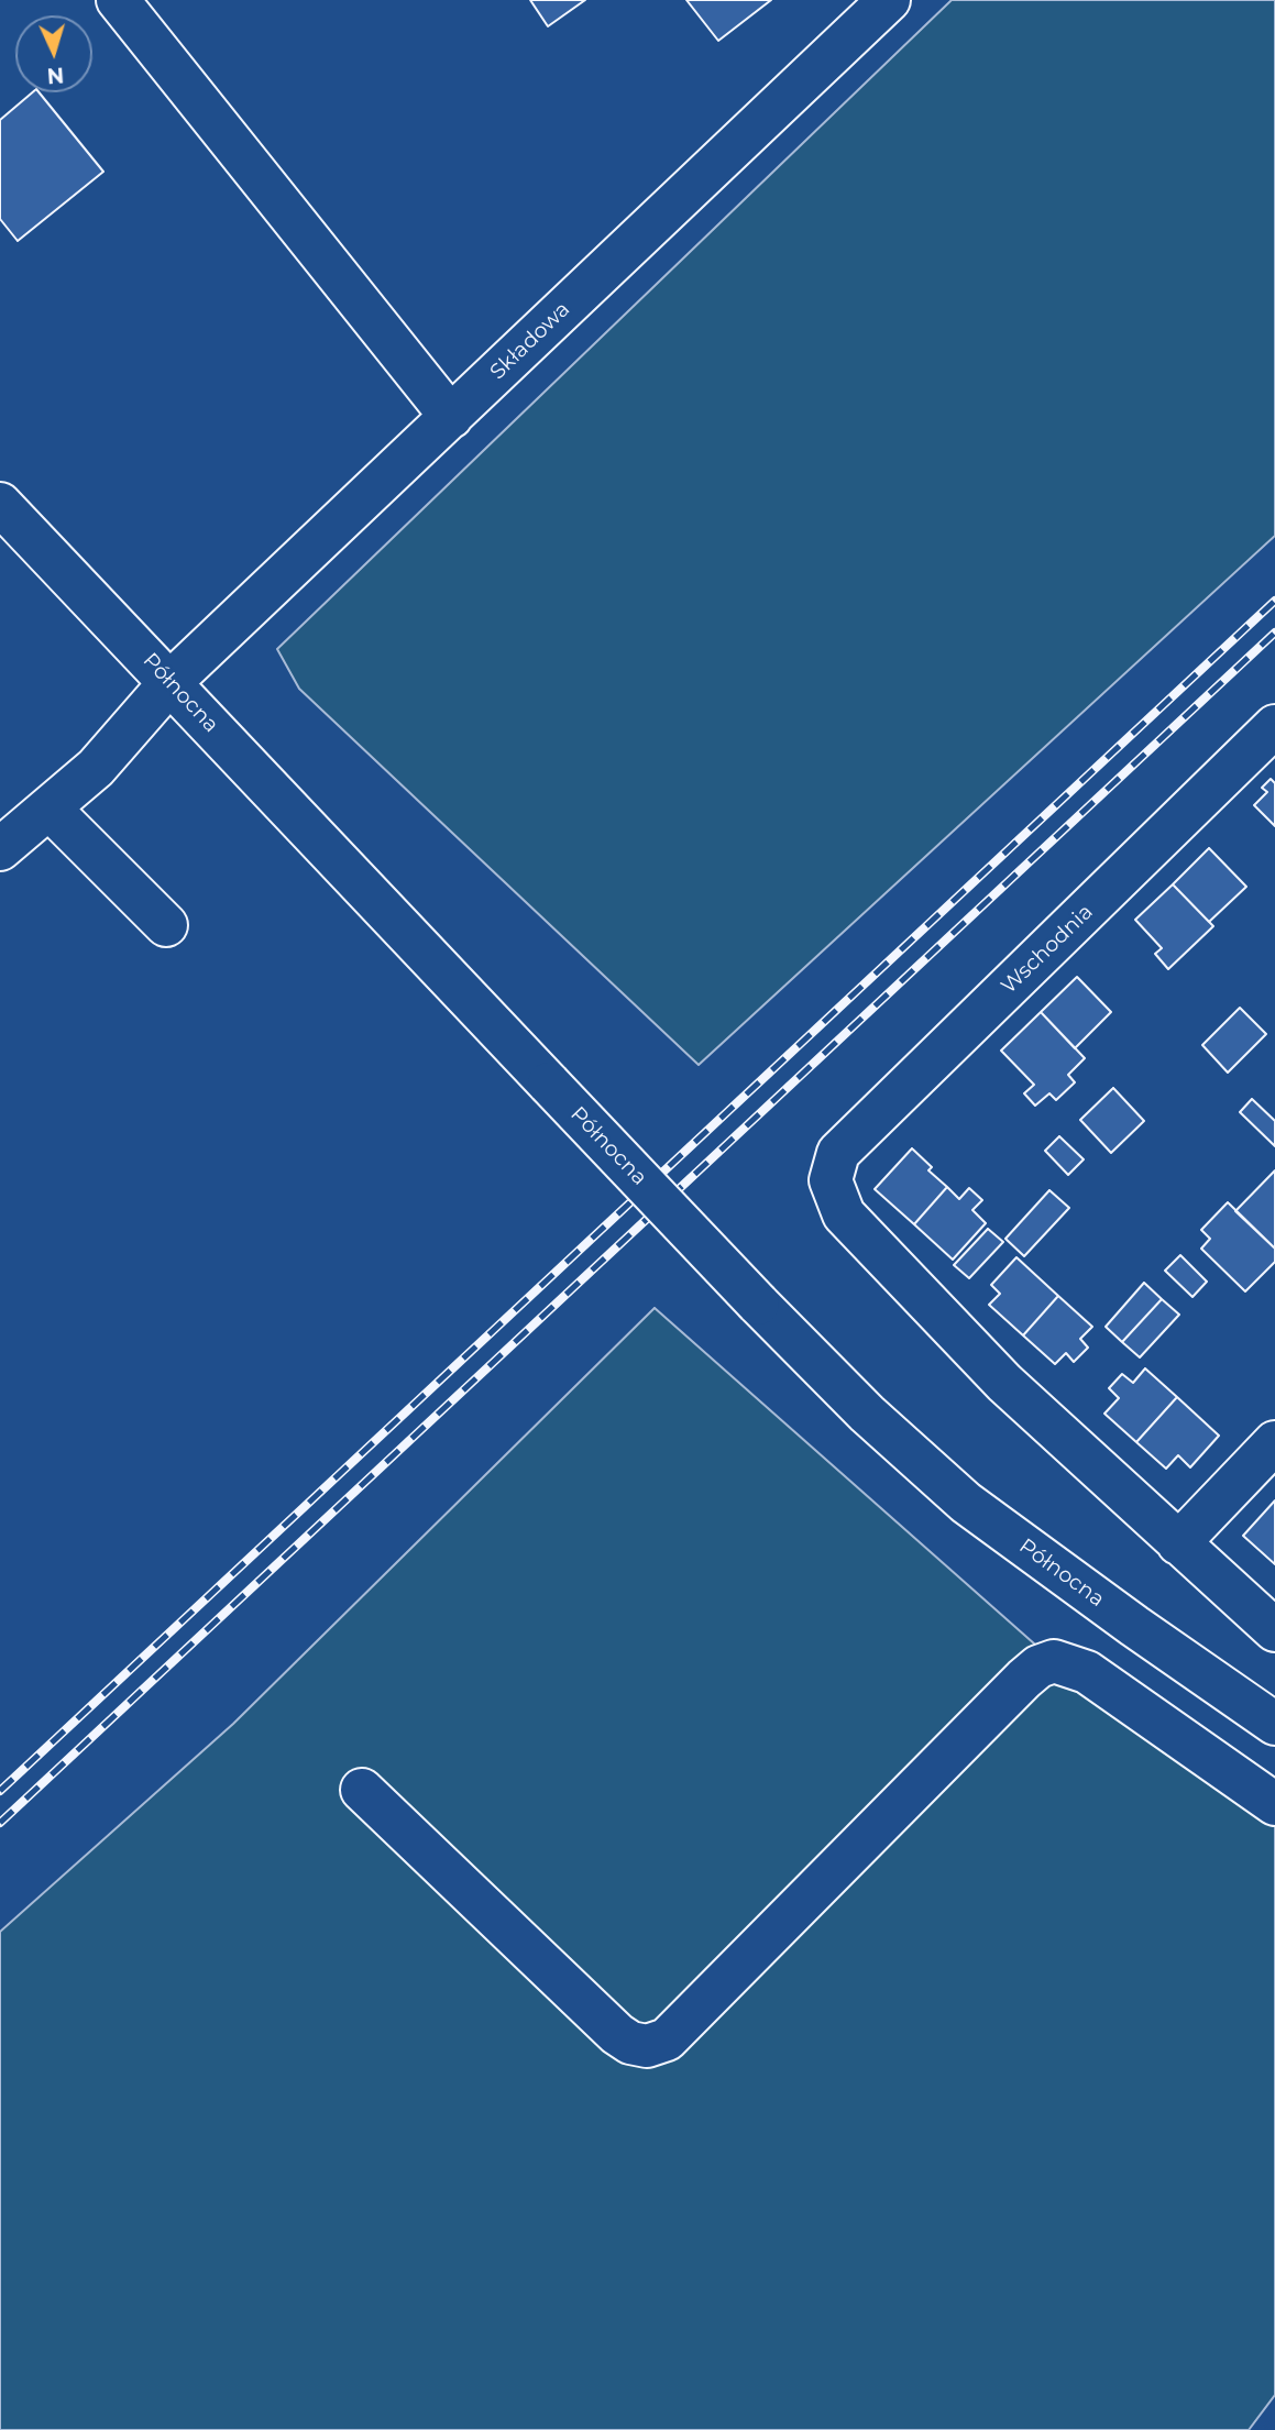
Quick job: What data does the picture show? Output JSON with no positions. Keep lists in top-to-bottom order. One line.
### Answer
{"streets":{"street":["Składowa","Północna","Wschodnia"]},"crossings":[["Składowa","Północna"]],"north":"bottom"}
